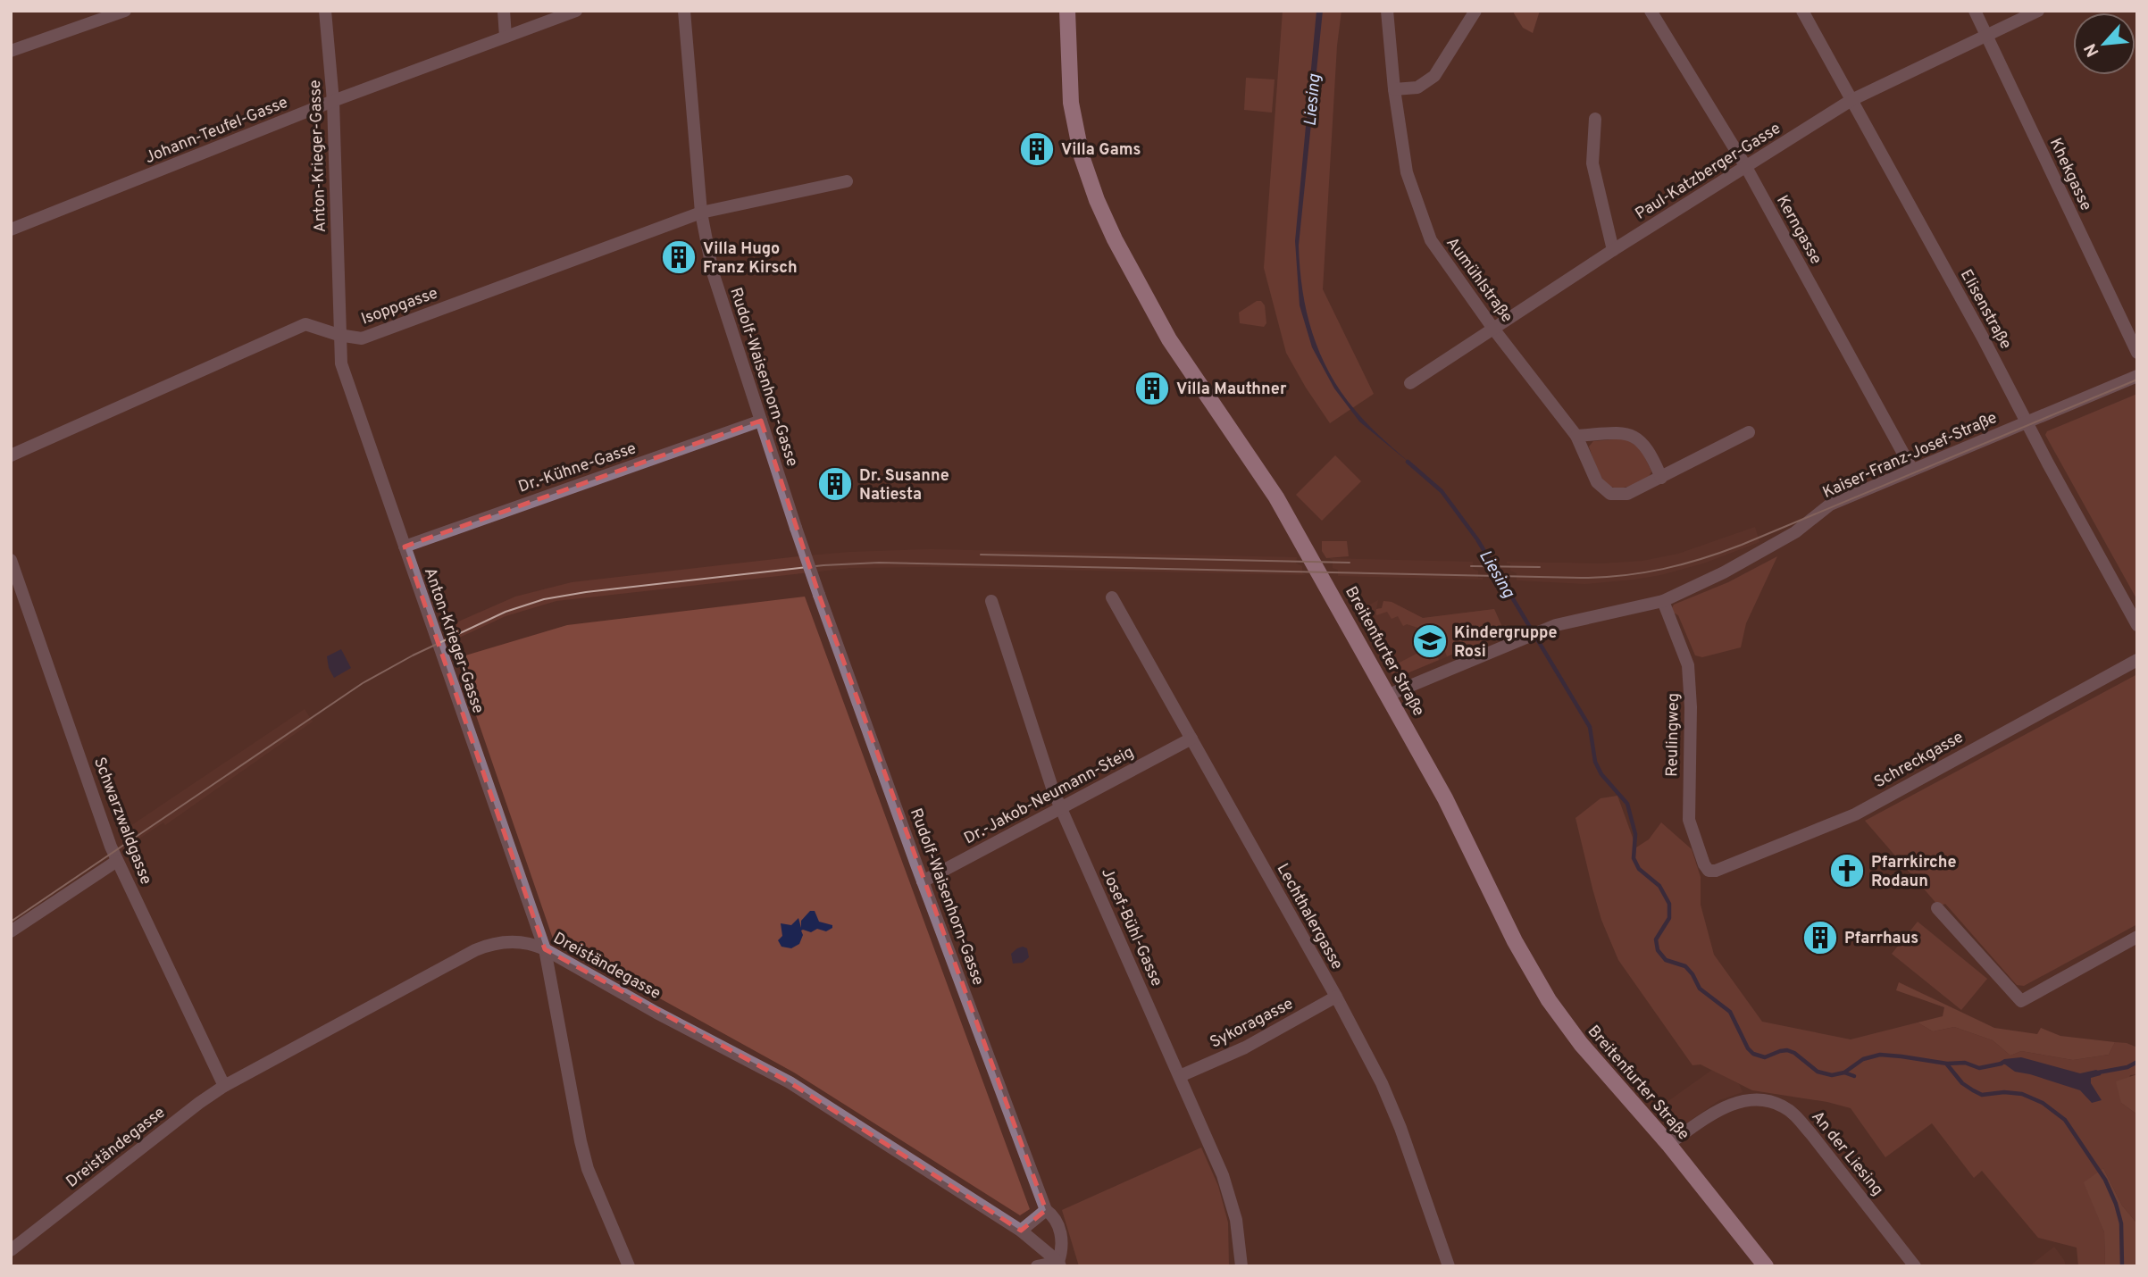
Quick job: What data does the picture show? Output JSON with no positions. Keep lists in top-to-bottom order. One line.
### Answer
{"streets":{"main road":["Breitenfurter Straße"],"street":["Johann-Teufel-Gasse","Anton-Krieger-Gasse","Paul-Katzberger-Gasse","Khekgasse","Kerngasse","Aumühlstraße","Isoppgasse","Elisenstraße","Rudolf-Waisenhorn-Gasse","Kaiser-Franz-Josef-Straße","Dr.-Kühne-Gasse","Reulingweg","Schreckgasse","Dr.-Jakob-Neumann-Steig","Schwarzwaldgasse","Lechthalergasse","Josef-Bühl-Gasse","Dreiständegasse","Sykoragasse","An der Liesing"]},"crossings":[["Johann-Teufel-Gasse","Anton-Krieger-Gasse"],["Anton-Krieger-Gasse","Isoppgasse"],["Anton-Krieger-Gasse","Dr.-Kühne-Gasse"],["Anton-Krieger-Gasse","Dreiständegasse"],["Paul-Katzberger-Gasse","Khekgasse"],["Paul-Katzberger-Gasse","Kerngasse"],["Paul-Katzberger-Gasse","Aumühlstraße"],["Paul-Katzberger-Gasse","Elisenstraße"],["Kerngasse","Kaiser-Franz-Josef-Straße"],["Isoppgasse","Rudolf-Waisenhorn-Gasse"],["Elisenstraße","Kaiser-Franz-Josef-Straße"],["Rudolf-Waisenhorn-Gasse","Dr.-Kühne-Gasse"],["Rudolf-Waisenhorn-Gasse","Dr.-Jakob-Neumann-Steig"],["Rudolf-Waisenhorn-Gasse","Dreiständegasse"],["Kaiser-Franz-Josef-Straße","Breitenfurter Straße"],["Kaiser-Franz-Josef-Straße","Reulingweg"],["Breitenfurter Straße","An der Liesing"],["Reulingweg","Schreckgasse"],["Dr.-Jakob-Neumann-Steig","Lechthalergasse"],["Dr.-Jakob-Neumann-Steig","Josef-Bühl-Gasse"],["Schwarzwaldgasse","Dreiständegasse"],["Lechthalergasse","Sykoragasse"],["Josef-Bühl-Gasse","Sykoragasse"]],"water":["Liesing"],"places":{"building":["Villa Gams","Villa Hugo Franz Kirsch","Villa Mauthner","Dr. Susanne Natiesta","Pfarrhaus"],"school or university":["Kindergruppe Rosi"],"church":["Pfarrkirche Rodaun"]},"north":"bottom left"}
